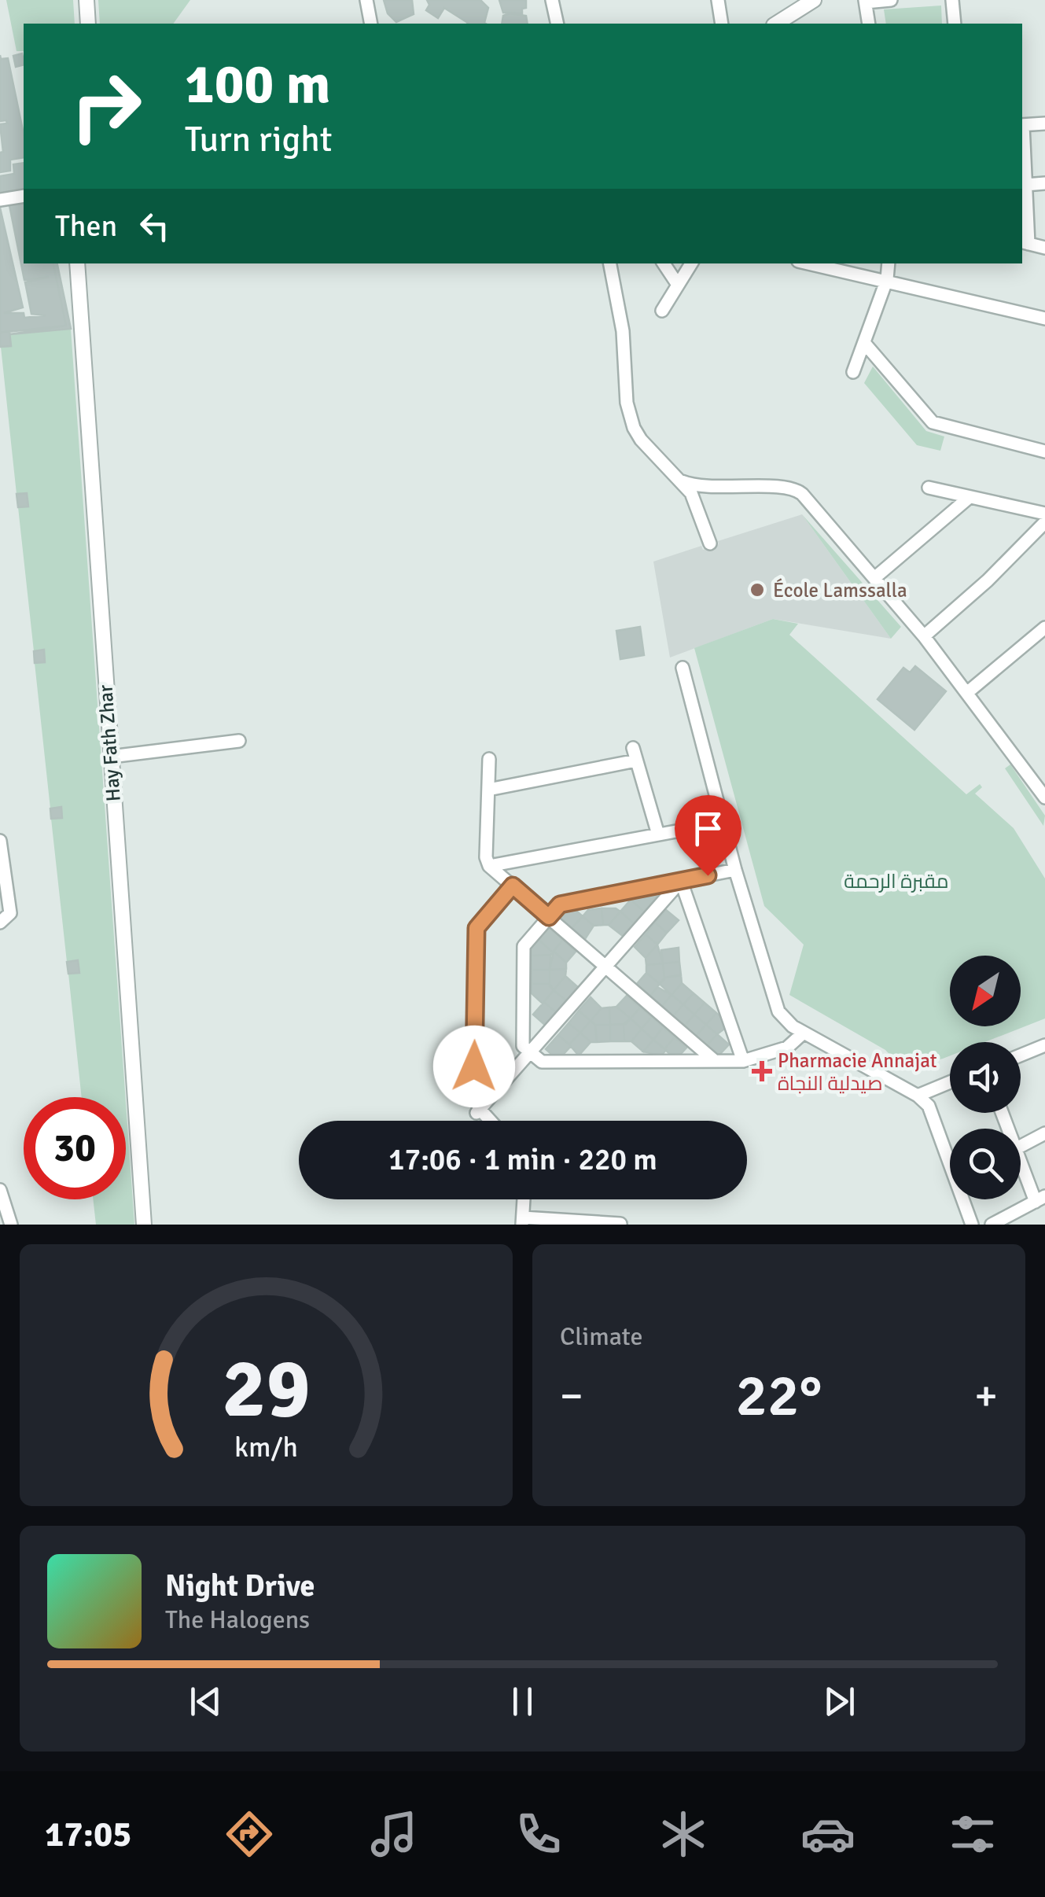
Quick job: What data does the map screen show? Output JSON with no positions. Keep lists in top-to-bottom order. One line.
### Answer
{"streets":{"street":["Hay Fath Zhar"]},"parks":["مقبرة الرحمة"],"places":{"other":["École Lamssalla"],"health":["Pharmacie Annajat صيدلية النجاة"]},"north":"bottom left","page":{"turn":["100 m","Turn right"],"then":"Then","limit":"30","trip":"17:06 · 1 min · 220 m","tile":"Climate","heat":["−","22°","+"],"song":["Night Drive","The Halogens"],"tabs":"17:05","gauge":["29","km/h"]}}
